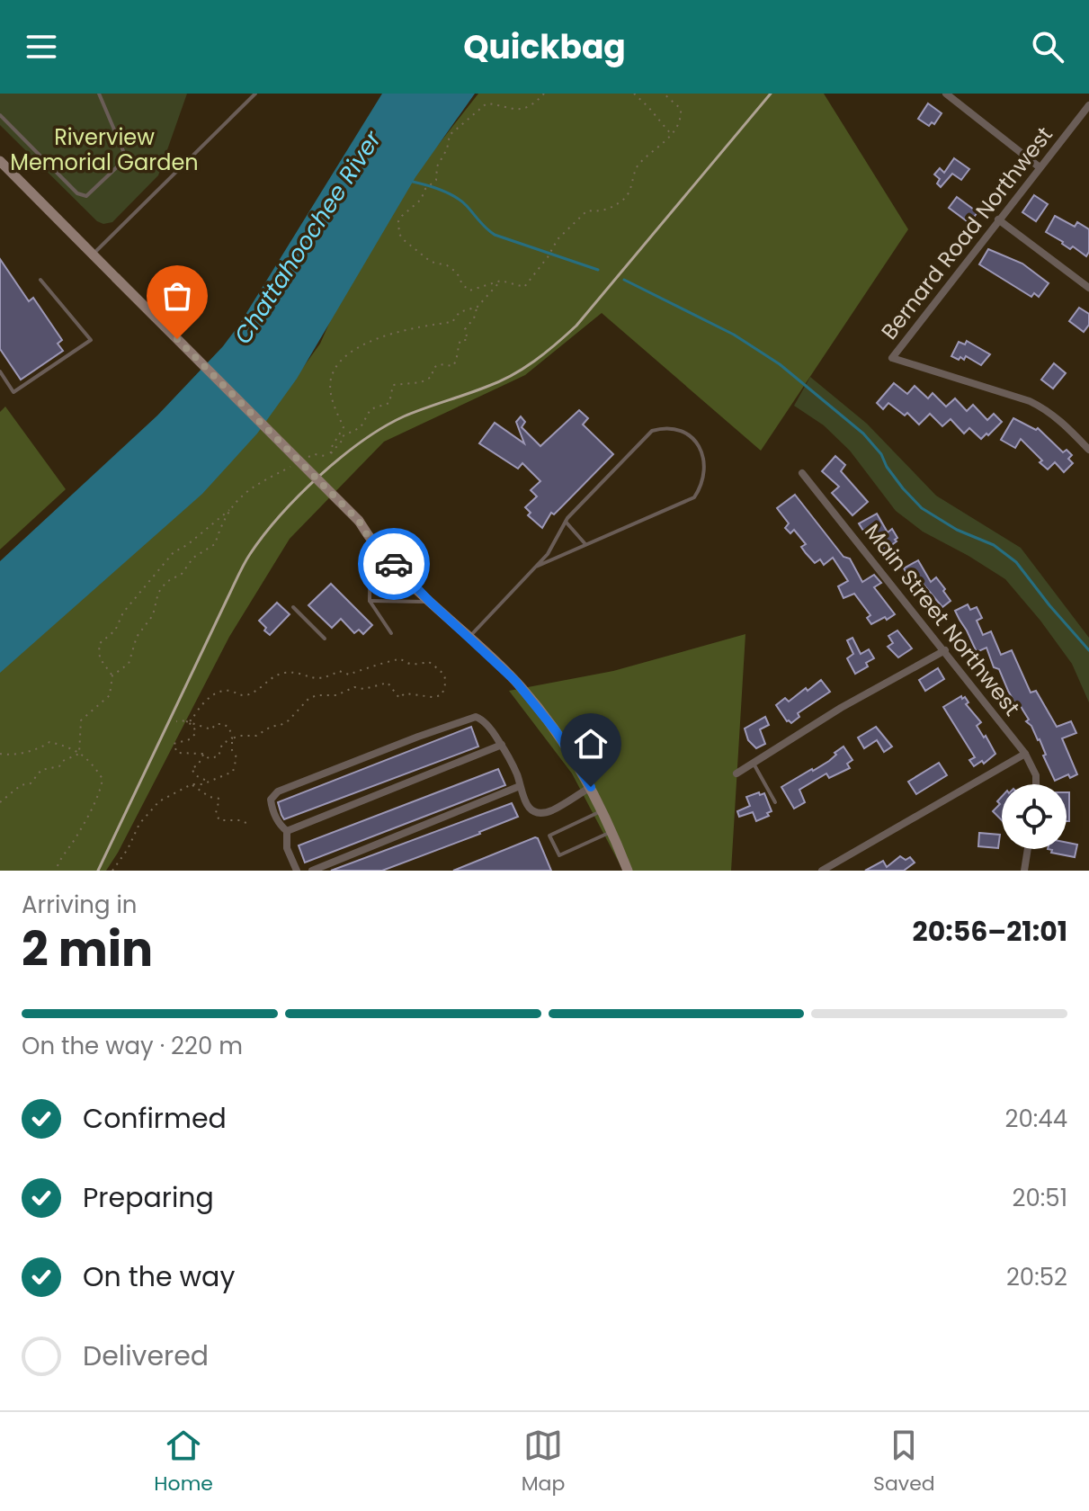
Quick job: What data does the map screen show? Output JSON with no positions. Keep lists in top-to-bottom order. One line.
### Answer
{"streets":{"street":["Bernard Road Northwest","Main Street Northwest"]},"water":["Chattahoochee River"],"parks":["Riverview Memorial Garden"],"page":{"header":"Quickbag","heading":["2 min","Arriving in","20:56–21:01"],"bar":"On the way · 220 m","list":[["Confirmed","20:44"],["Preparing","20:51"],["On the way","20:52"],"Delivered"],"tabs":["Home","Map","Saved"]}}
